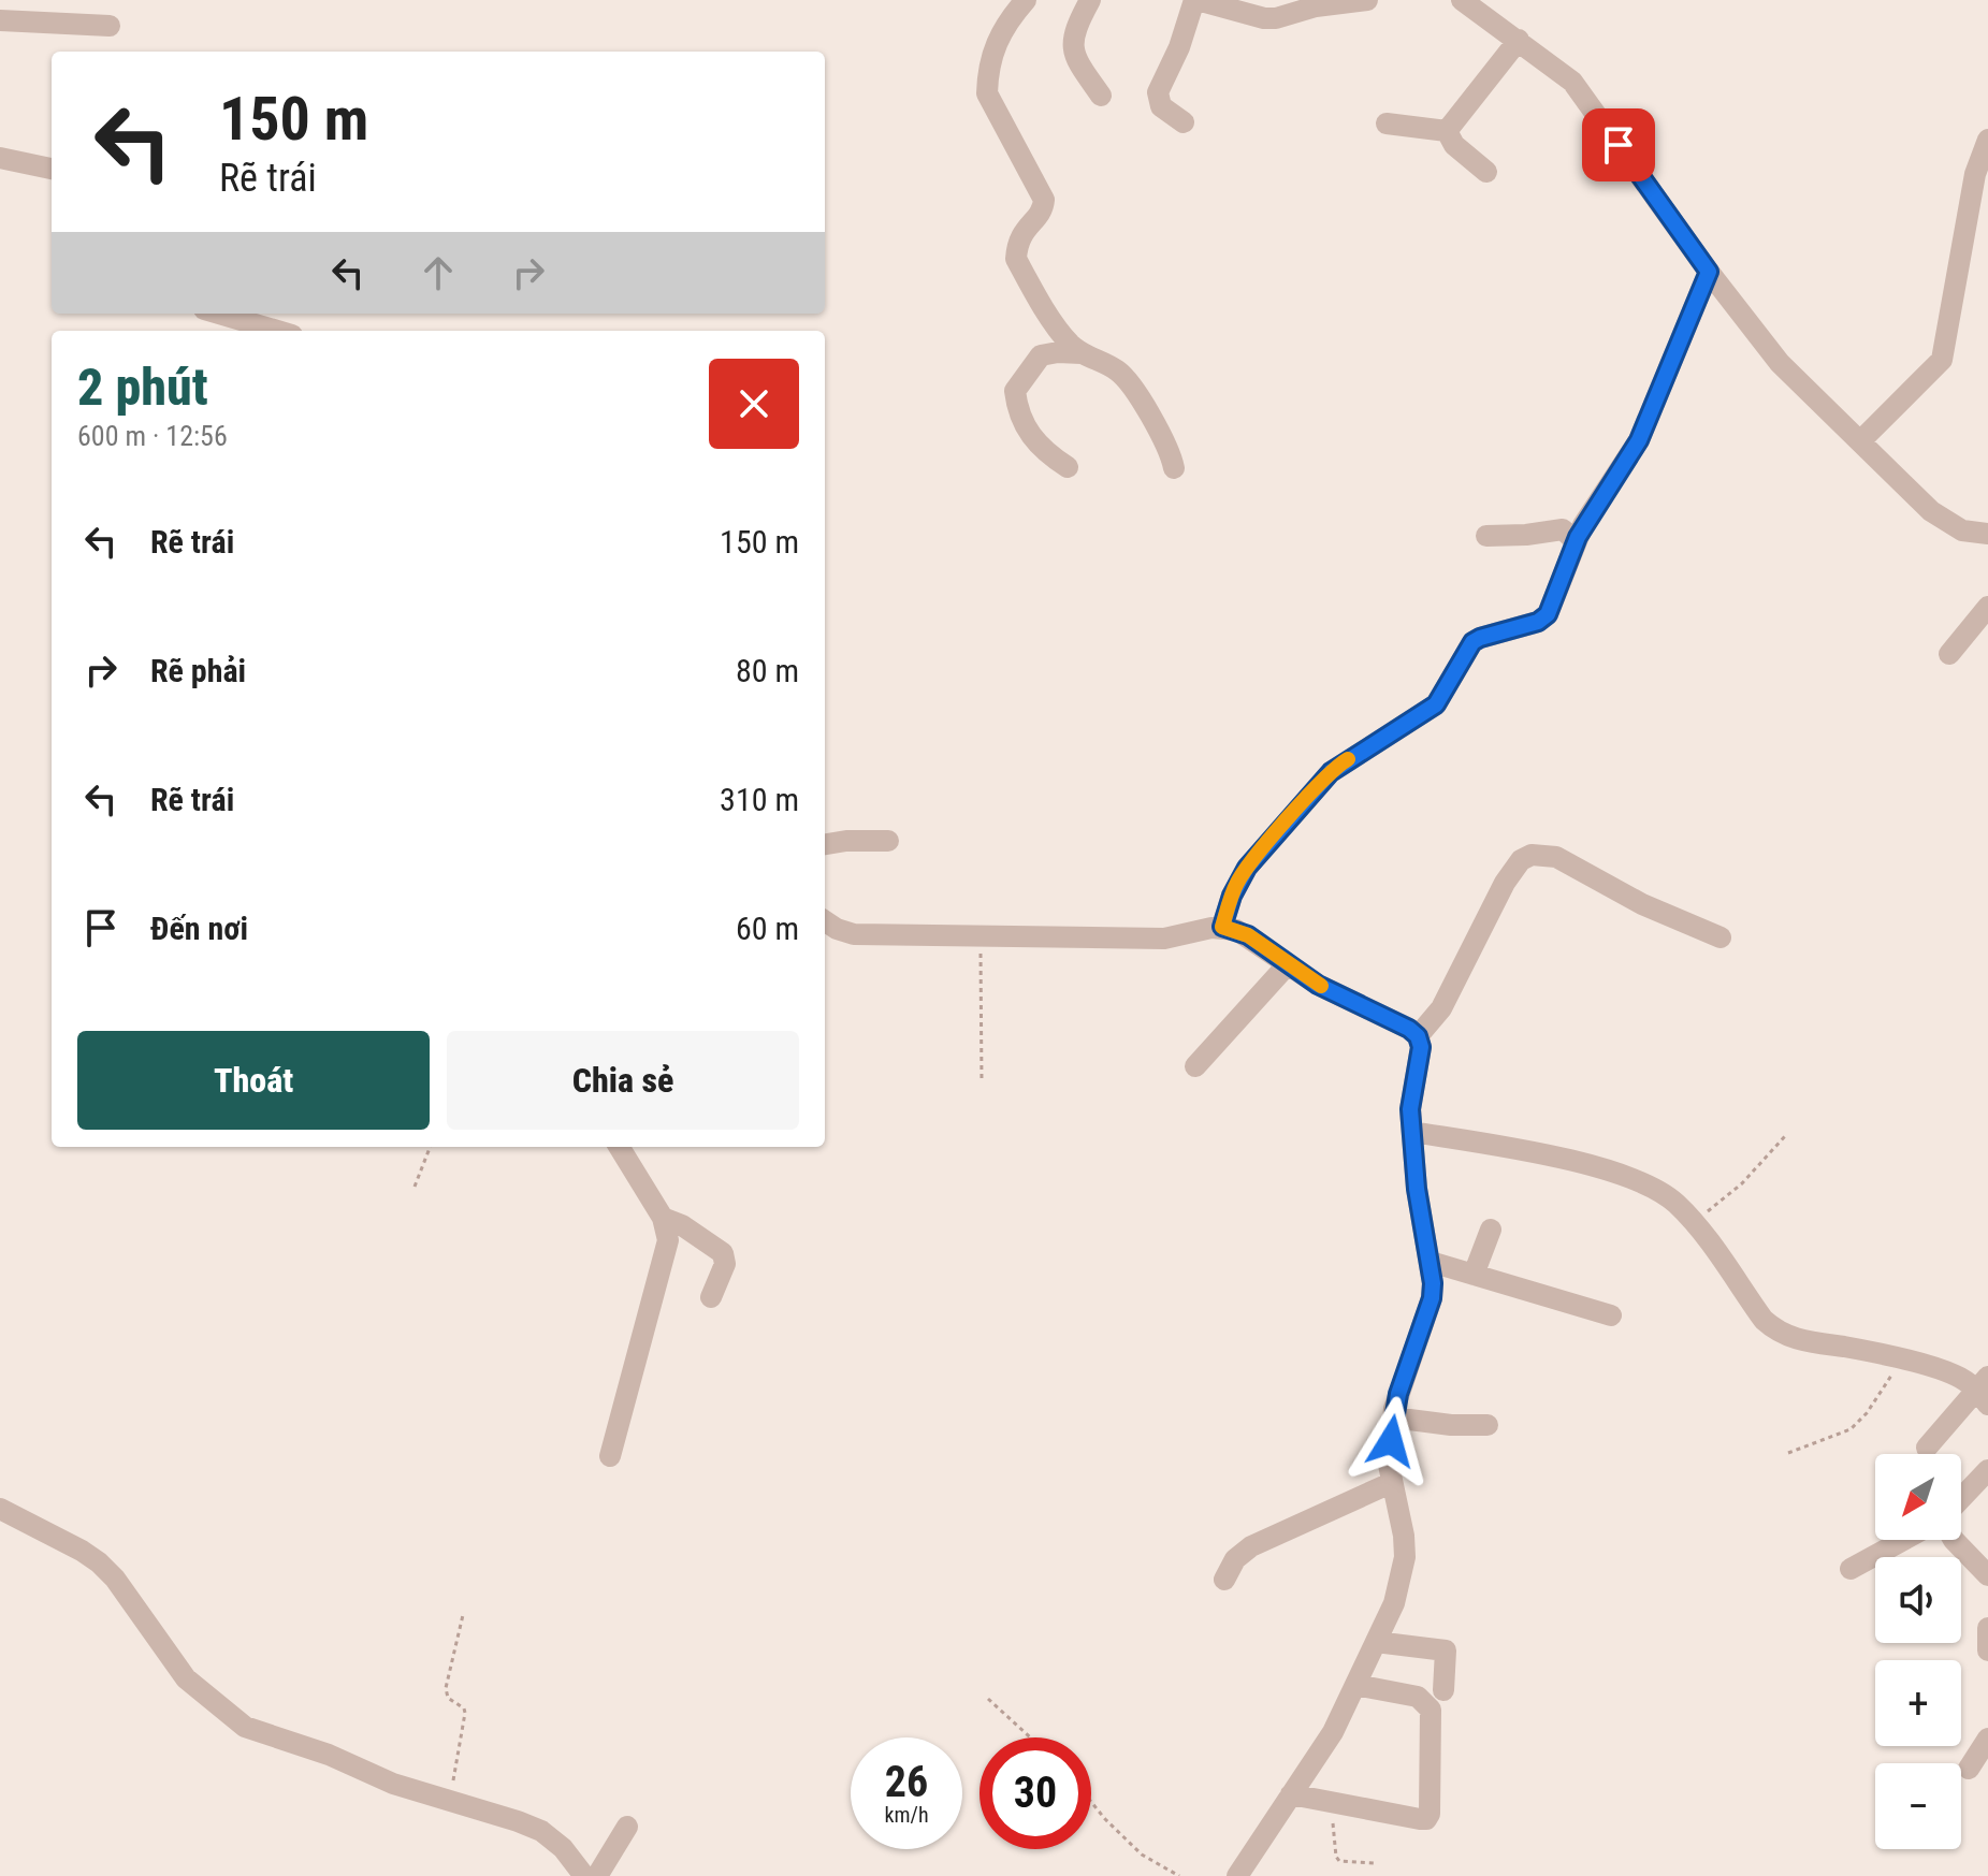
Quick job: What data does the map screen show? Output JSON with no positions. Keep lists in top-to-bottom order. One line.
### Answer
{"north":"bottom left","page":{"turn":["150 m","Rẽ trái"],"heading":["2 phút","600 m · 12:56"],"list":[{"name":"Rẽ trái","value":"150 m"},{"name":"Rẽ phải","value":"80 m"},{"name":"Rẽ trái","value":"310 m"},{"name":"Đến nơi","value":"60 m"}],"buttons":["Thoát","Chia sẻ"],"map_buttons":["+","−"],"speed":"26 km/h","limit":"30"}}
